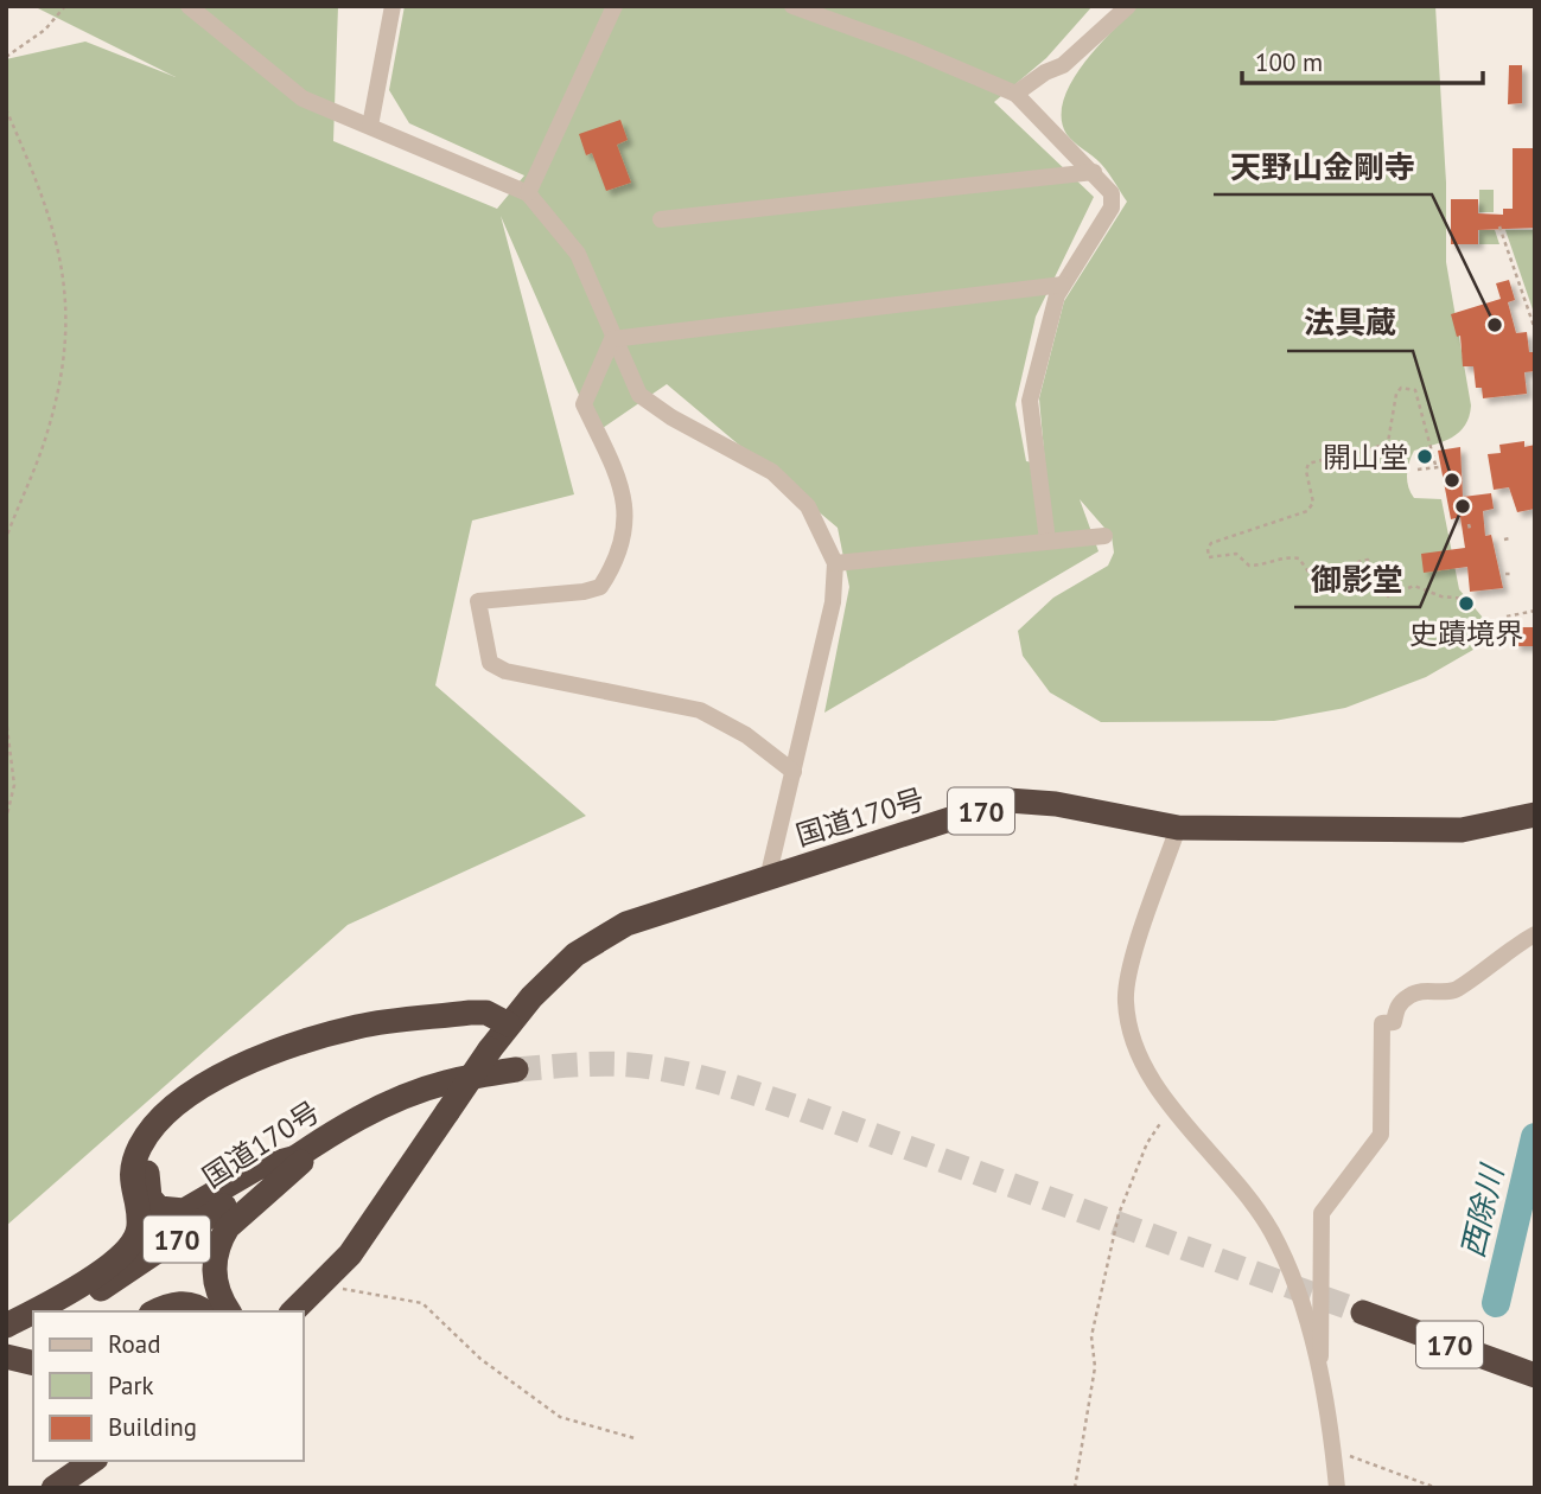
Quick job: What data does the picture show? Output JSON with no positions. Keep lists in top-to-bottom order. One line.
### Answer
{"streets":{"highway":["170","国道170号"]},"water":["西除川"],"places":["天野山金剛寺","開山堂","法具蔵","御影堂","史蹟境界"],"legend":["Road","Park","Building"],"scale_bar":"100 m"}
